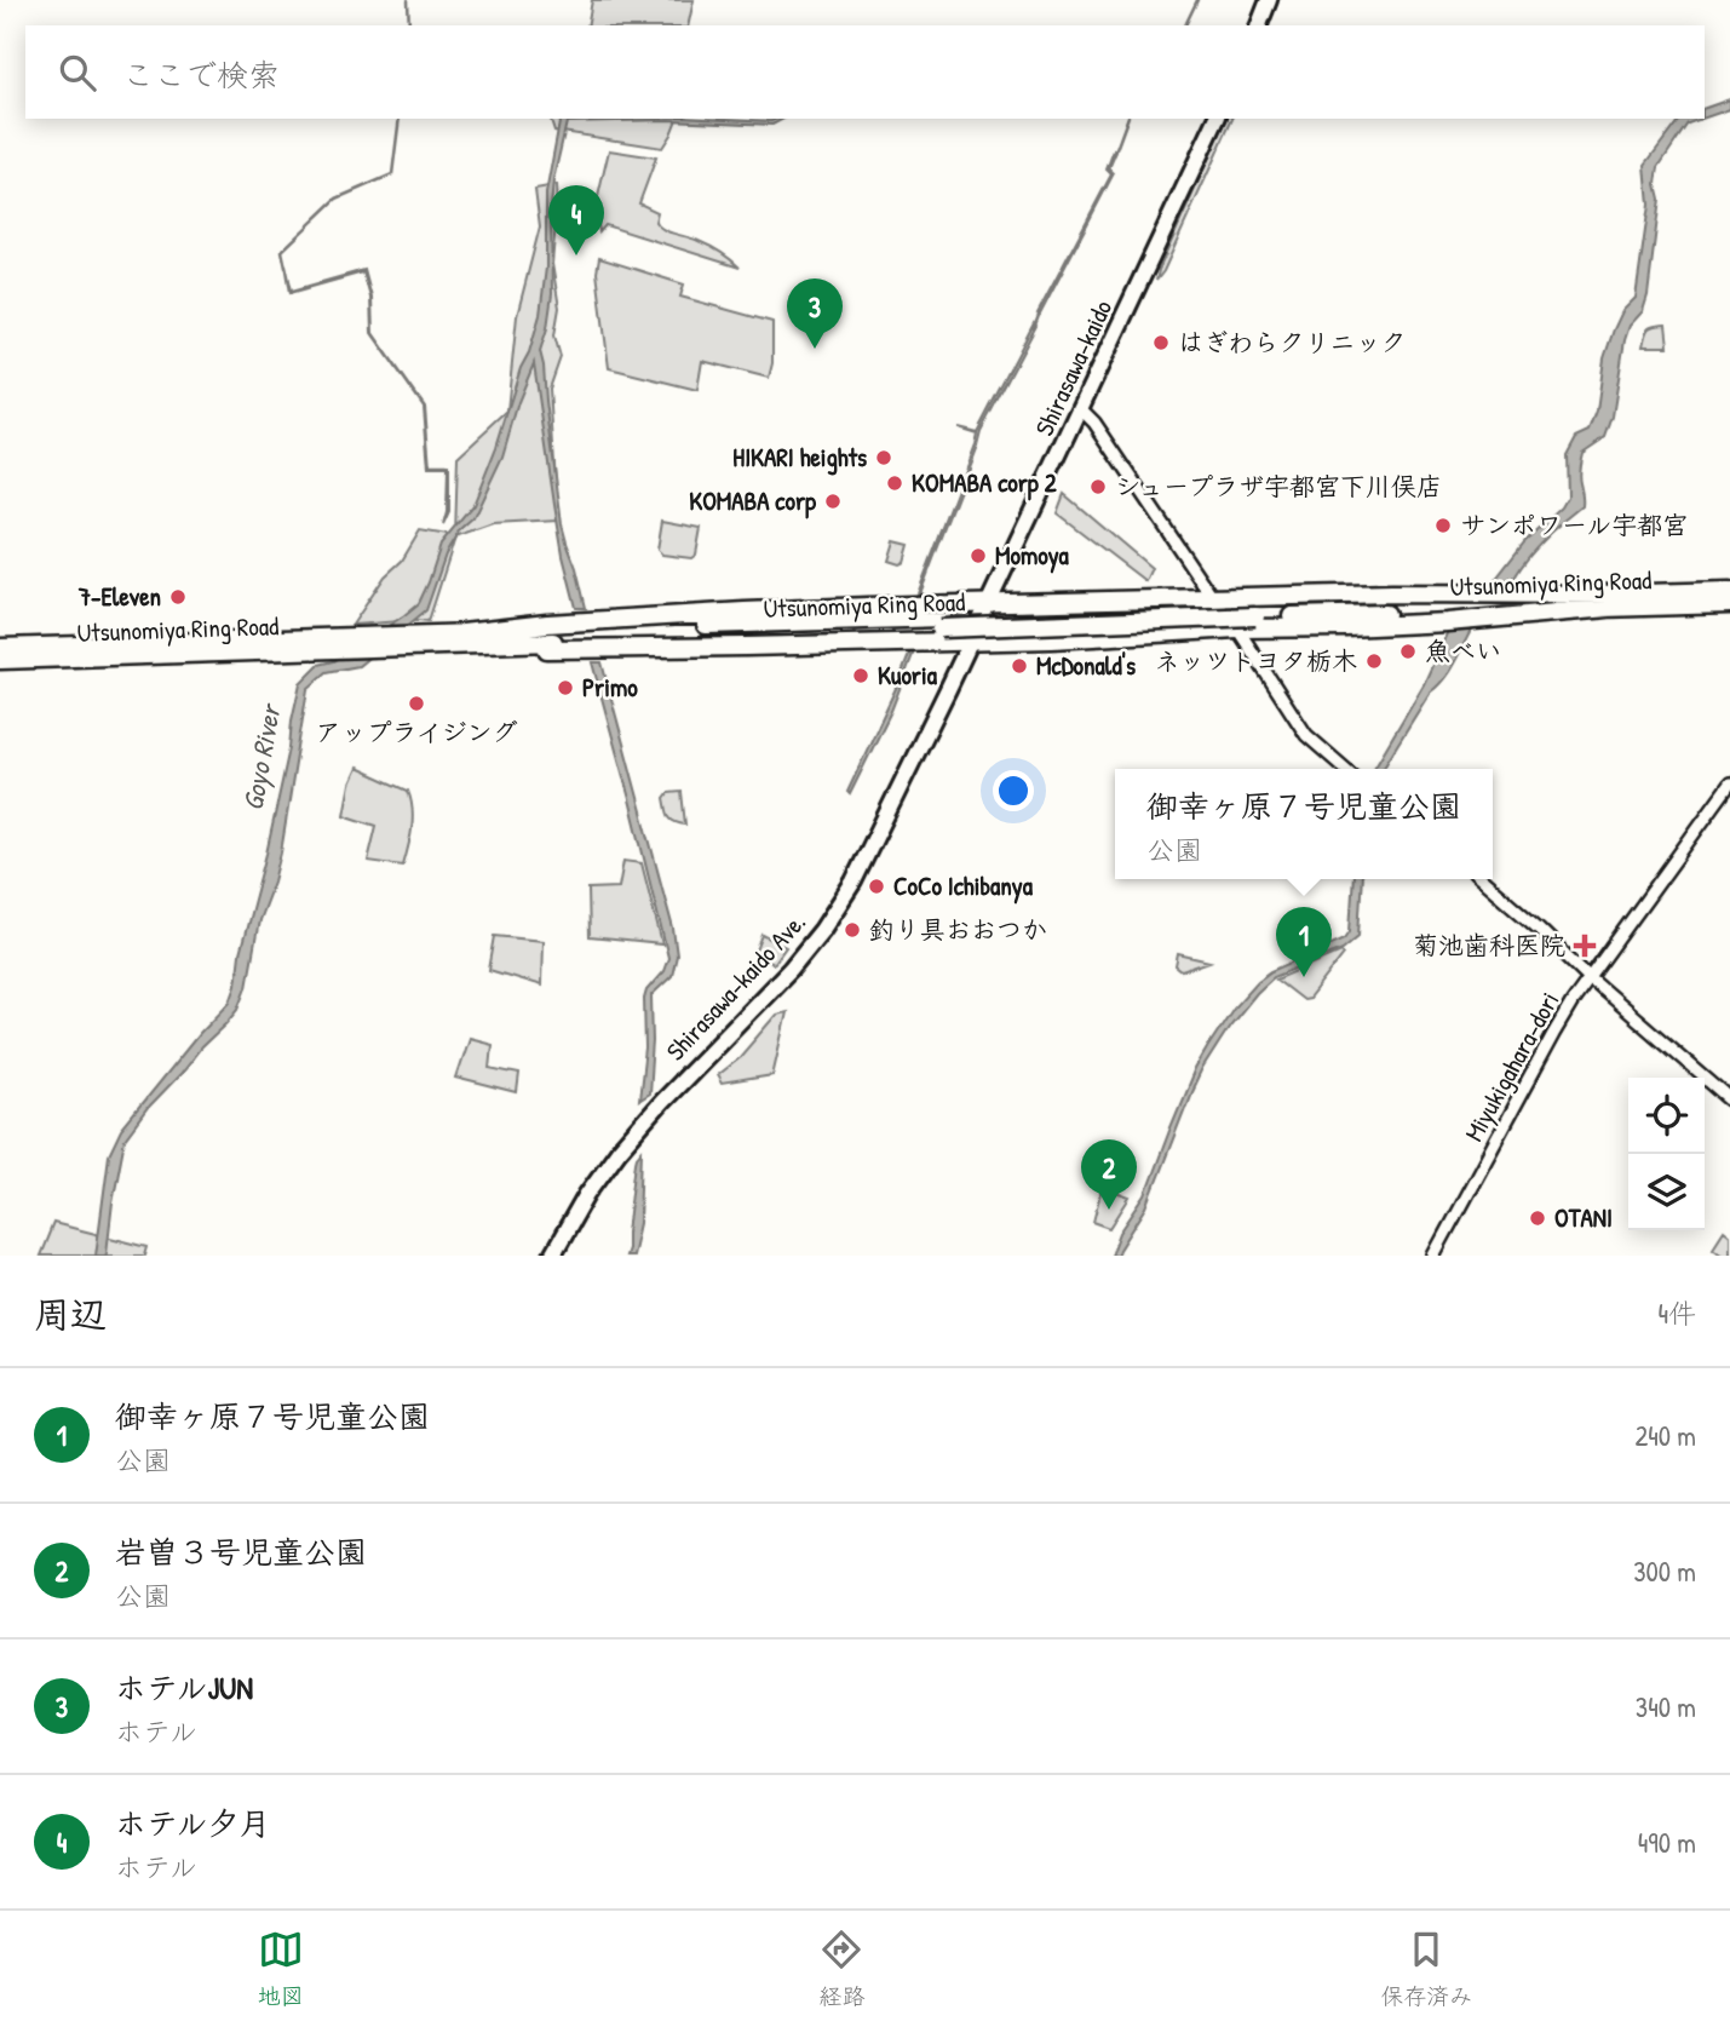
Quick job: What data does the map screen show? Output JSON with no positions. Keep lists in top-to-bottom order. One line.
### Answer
{"streets":{"highway":["Utsunomiya Ring Road"],"main road":["Shirasawa-kaido","Shirasawa-kaido Ave."],"street":["Miyukigahara-dori"]},"crossings":[["Shirasawa-kaido","Shirasawa-kaido Ave."]],"water":["Goyo River"],"places":{"other":["はぎわらクリニック","HIKARI heights","KOMABA corp 2","シュープラザ宇都宮下川俣店","KOMABA corp","サンポワール宇都宮","Momoya","7-Eleven","魚べい","ネッツトヨタ栃木","McDonald's","Kuoria","Primo","アップライジング","CoCo Ichibanya","釣り具おおつか","OTANI"],"health":["菊池歯科医院"]},"page":{"search":"ここで検索","pins":["4","3","1","2"],"popup":["御幸ヶ原７号児童公園","公園"],"heading":["周辺","4件"],"list":[{"mark":"1","name":"御幸ヶ原７号児童公園","note":"公園","value":"240 m"},{"mark":"2","name":"岩曽３号児童公園","note":"公園","value":"300 m"},{"mark":"3","name":"ホテルJUN","note":"ホテル","value":"340 m"},{"mark":"4","name":"ホテル夕月","note":"ホテル","value":"490 m"}],"nav":["地図","経路","保存済み"]}}
